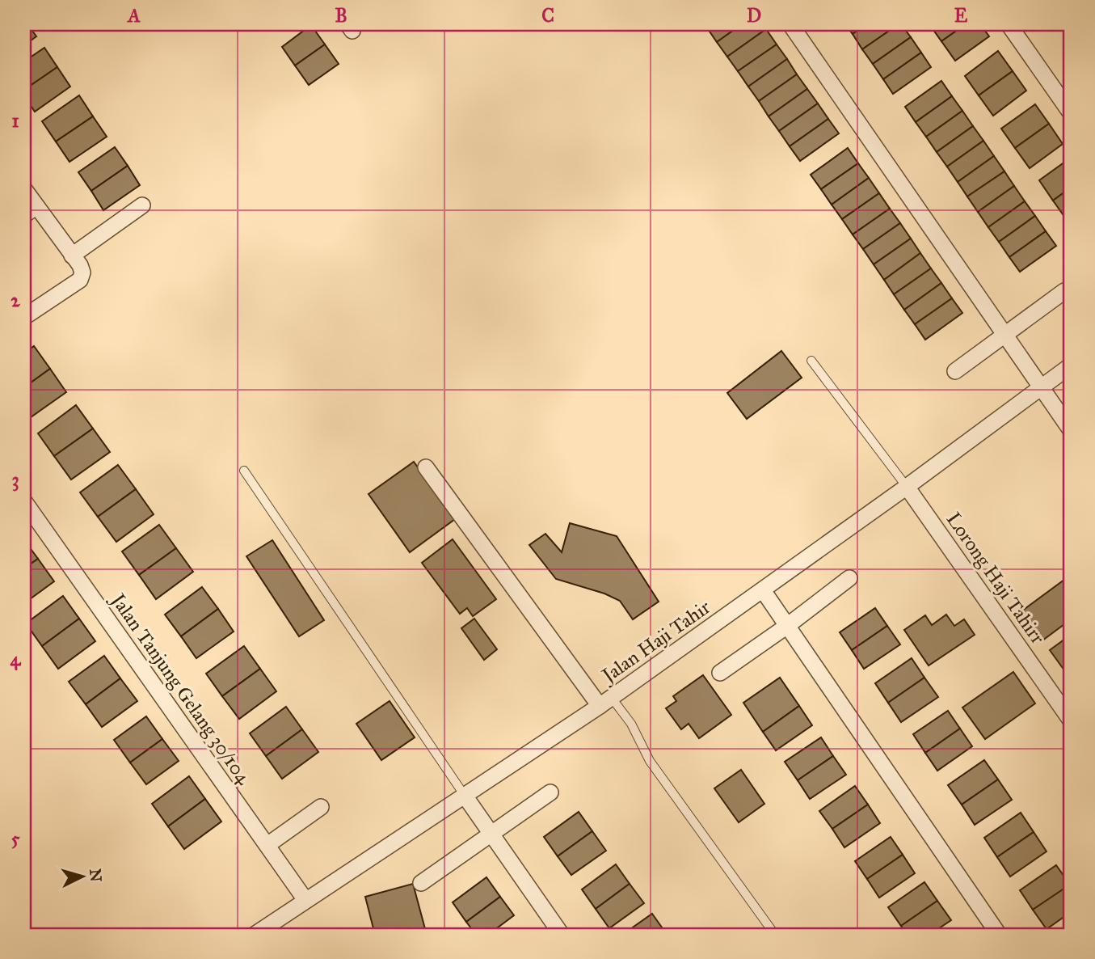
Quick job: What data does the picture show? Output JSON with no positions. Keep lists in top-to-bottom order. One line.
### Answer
{"streets":{"street":["Lorong Haji Tahirr","Jalan Haji Tahir","Jalan Tanjung Gelang 30/104"]},"crossings":[["Lorong Haji Tahirr","Jalan Haji Tahir"],["Jalan Haji Tahir","Jalan Tanjung Gelang 30/104"]],"north":"right","grid":{"columns":["A","B","C","D","E"],"rows":["1","2","3","4","5"]}}
